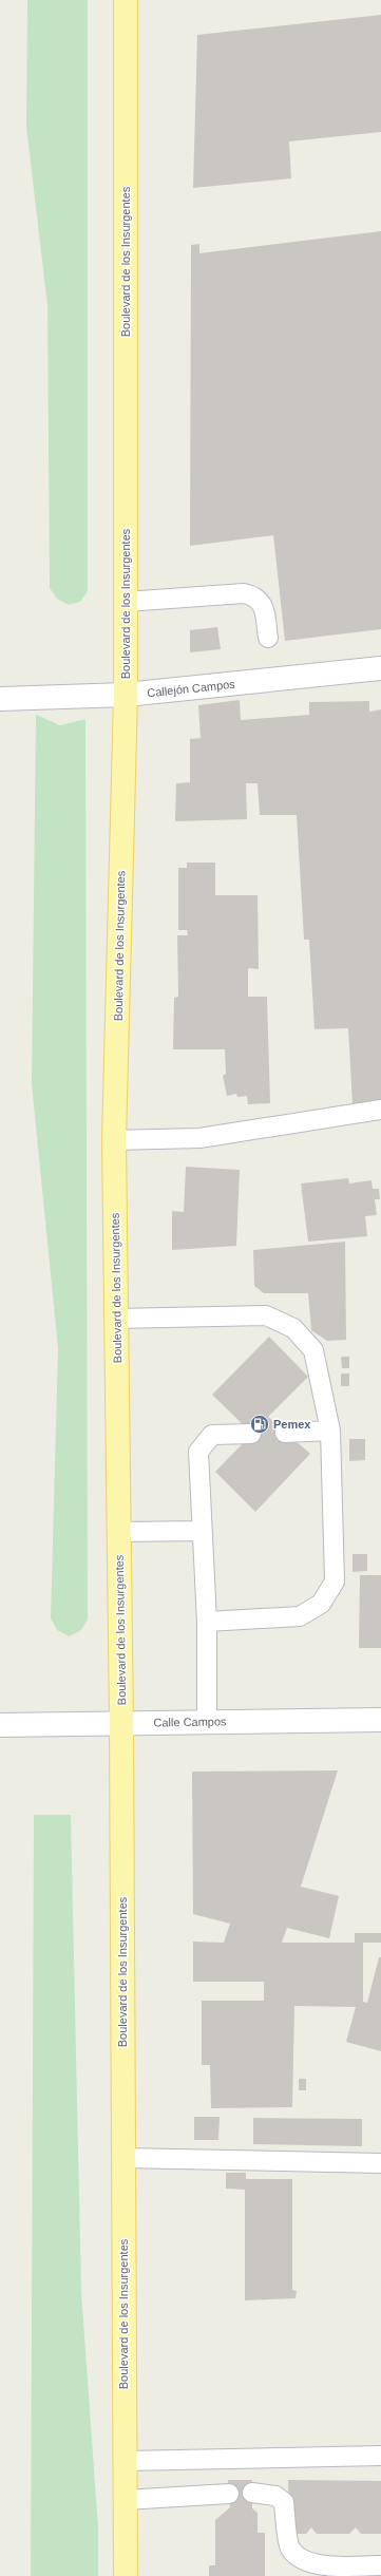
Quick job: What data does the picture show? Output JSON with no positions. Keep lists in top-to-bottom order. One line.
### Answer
{"streets":{"main road":["Boulevard de los Insurgentes"],"street":["Callejón Campos","Calle Campos"]},"crossings":[["Boulevard de los Insurgentes","Callejón Campos"],["Boulevard de los Insurgentes","Calle Campos"]],"places":{"fuel station":["Pemex"]}}
